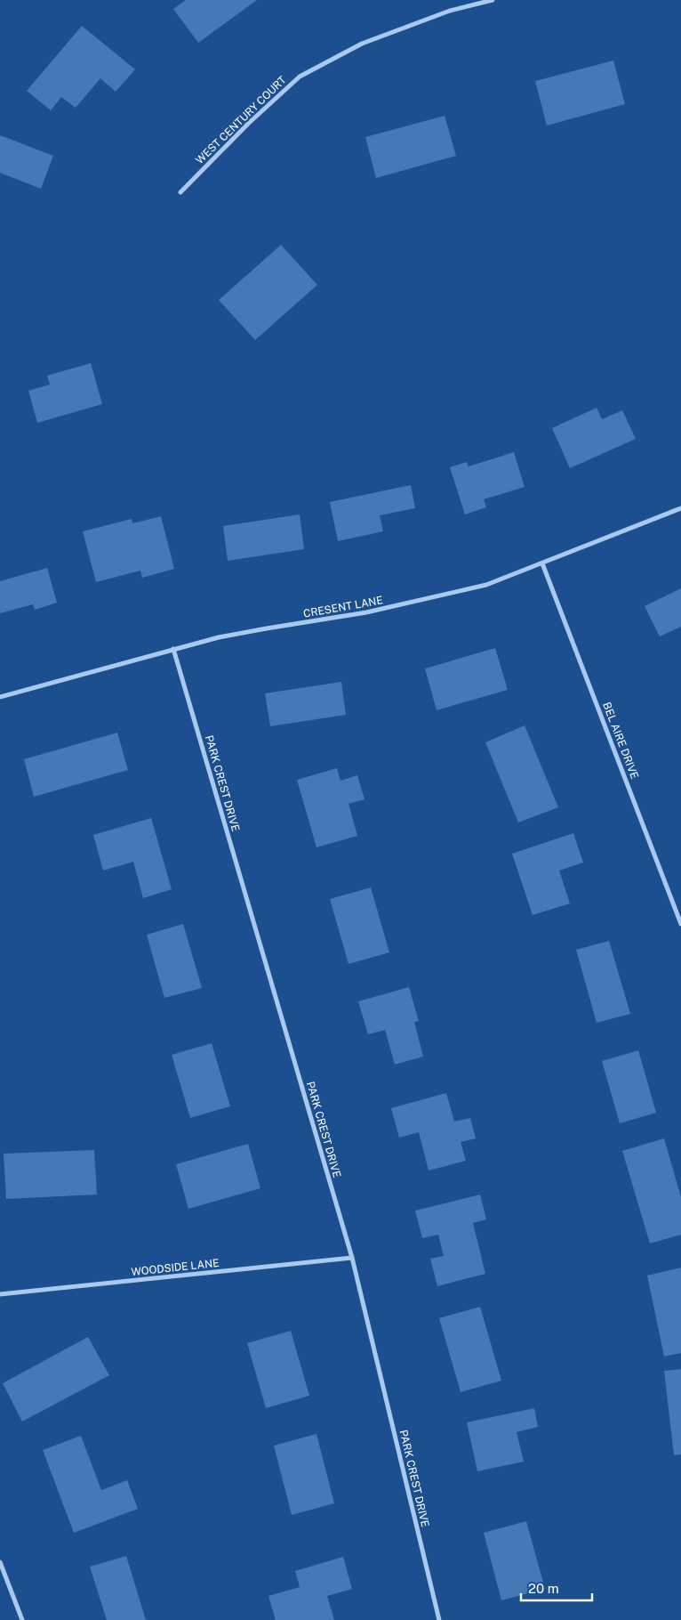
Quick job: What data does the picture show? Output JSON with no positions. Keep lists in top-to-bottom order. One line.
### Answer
{"streets":{"street":["WEST CENTURY COURT","CRESENT LANE","BEL AIRE DRIVE","PARK CREST DRIVE","WOODSIDE LANE"]},"crossings":[["CRESENT LANE","BEL AIRE DRIVE"],["CRESENT LANE","PARK CREST DRIVE"],["PARK CREST DRIVE","WOODSIDE LANE"]],"scale_bar":"20 m"}
